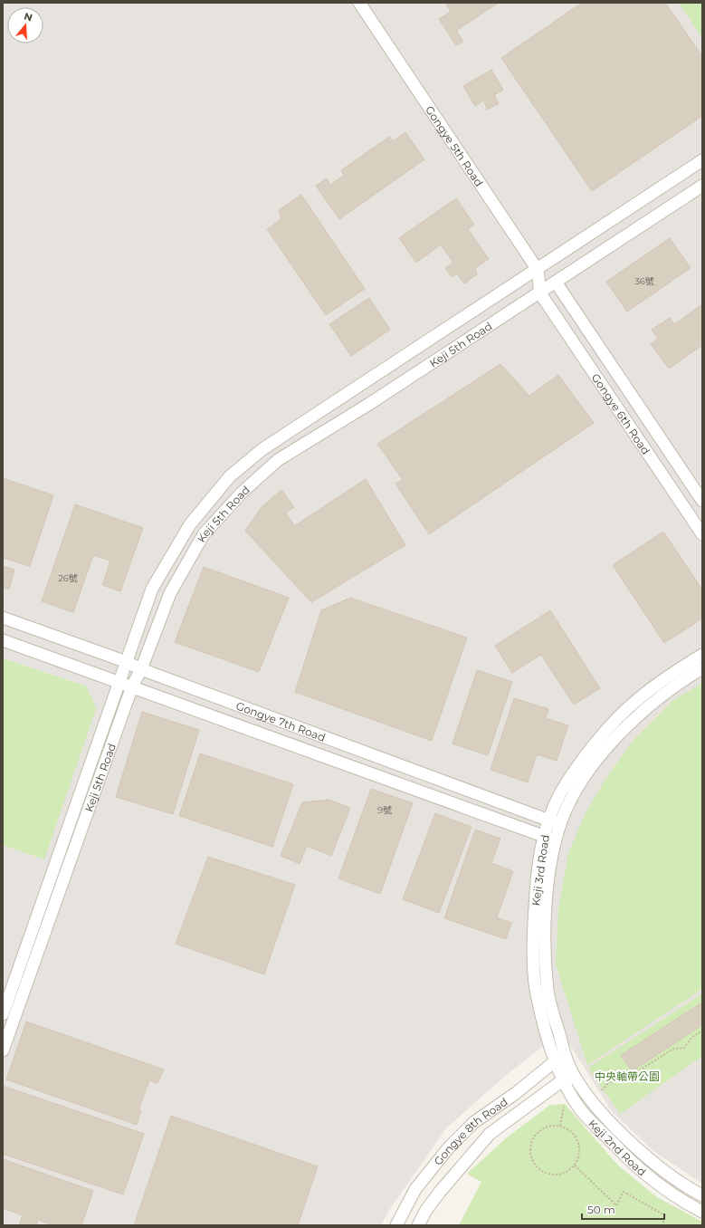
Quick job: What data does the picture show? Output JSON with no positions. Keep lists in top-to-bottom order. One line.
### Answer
{"streets":{"street":["Gongye 5th Road","Keji 5th Road","Gongye 6th Road","Gongye 7th Road","Keji 3rd Road","Gongye 8th Road","Keji 2nd Road"]},"crossings":[["Gongye 5th Road","Keji 5th Road"],["Gongye 5th Road","Gongye 6th Road"],["Keji 5th Road","Gongye 6th Road"],["Keji 5th Road","Gongye 7th Road"],["Gongye 7th Road","Keji 3rd Road"],["Keji 3rd Road","Gongye 8th Road"],["Keji 3rd Road","Keji 2nd Road"],["Gongye 8th Road","Keji 2nd Road"]],"parks":["中央軸帶公園"],"house_numbers":["36號","26號","9號"],"scale_bar":"50 m","north":"top"}
